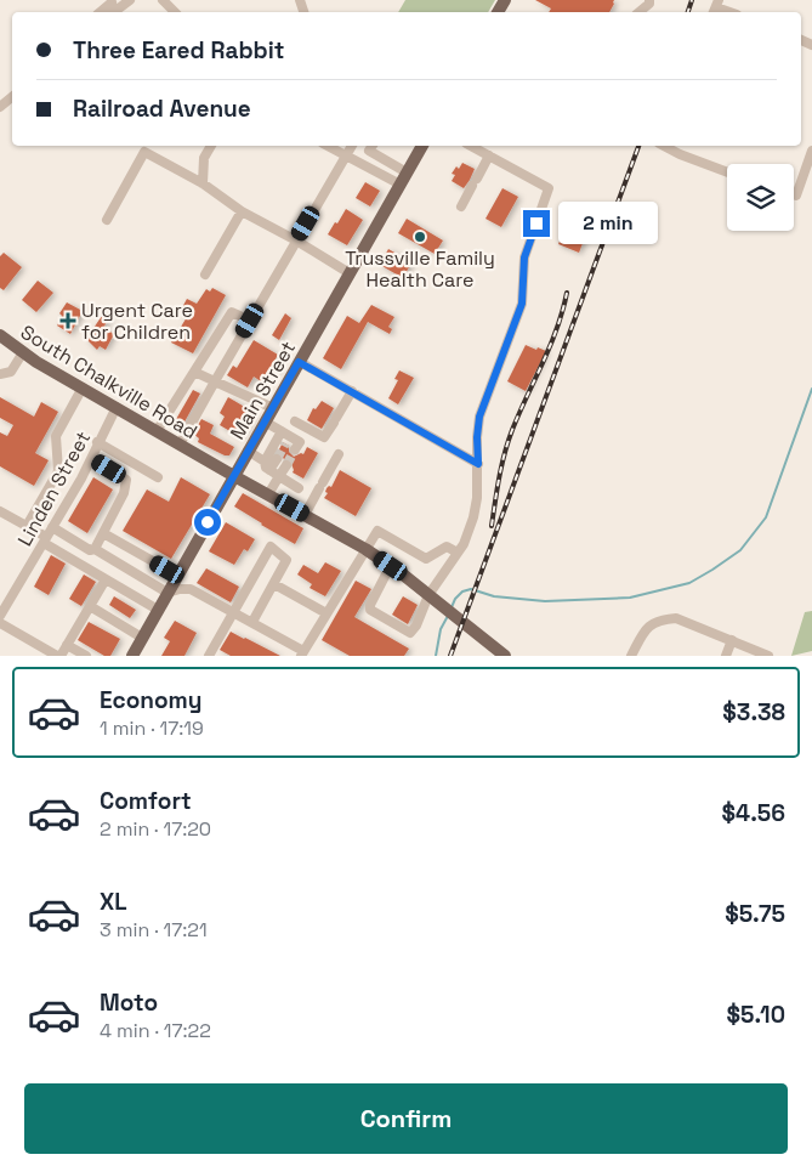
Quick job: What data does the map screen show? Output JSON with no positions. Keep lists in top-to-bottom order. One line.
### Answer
{"streets":{"main road":["South Chalkville Road","Main Street"],"street":["Linden Street"]},"crossings":[["South Chalkville Road","Main Street"],["South Chalkville Road","Linden Street"]],"places":{"other":["Trussville Family Health Care"],"health":["Urgent Care for Children"]},"page":{"banner":["Three Eared Rabbit","Railroad Avenue"],"bubble":"2 min","list":[{"name":"Economy","note":"1 min · 17:19","value":"$3.38"},{"name":"Comfort","note":"2 min · 17:20","value":"$4.56"},{"name":"XL","note":"3 min · 17:21","value":"$5.75"},{"name":"Moto","note":"4 min · 17:22","value":"$5.10"}],"buttons":"Confirm"}}
